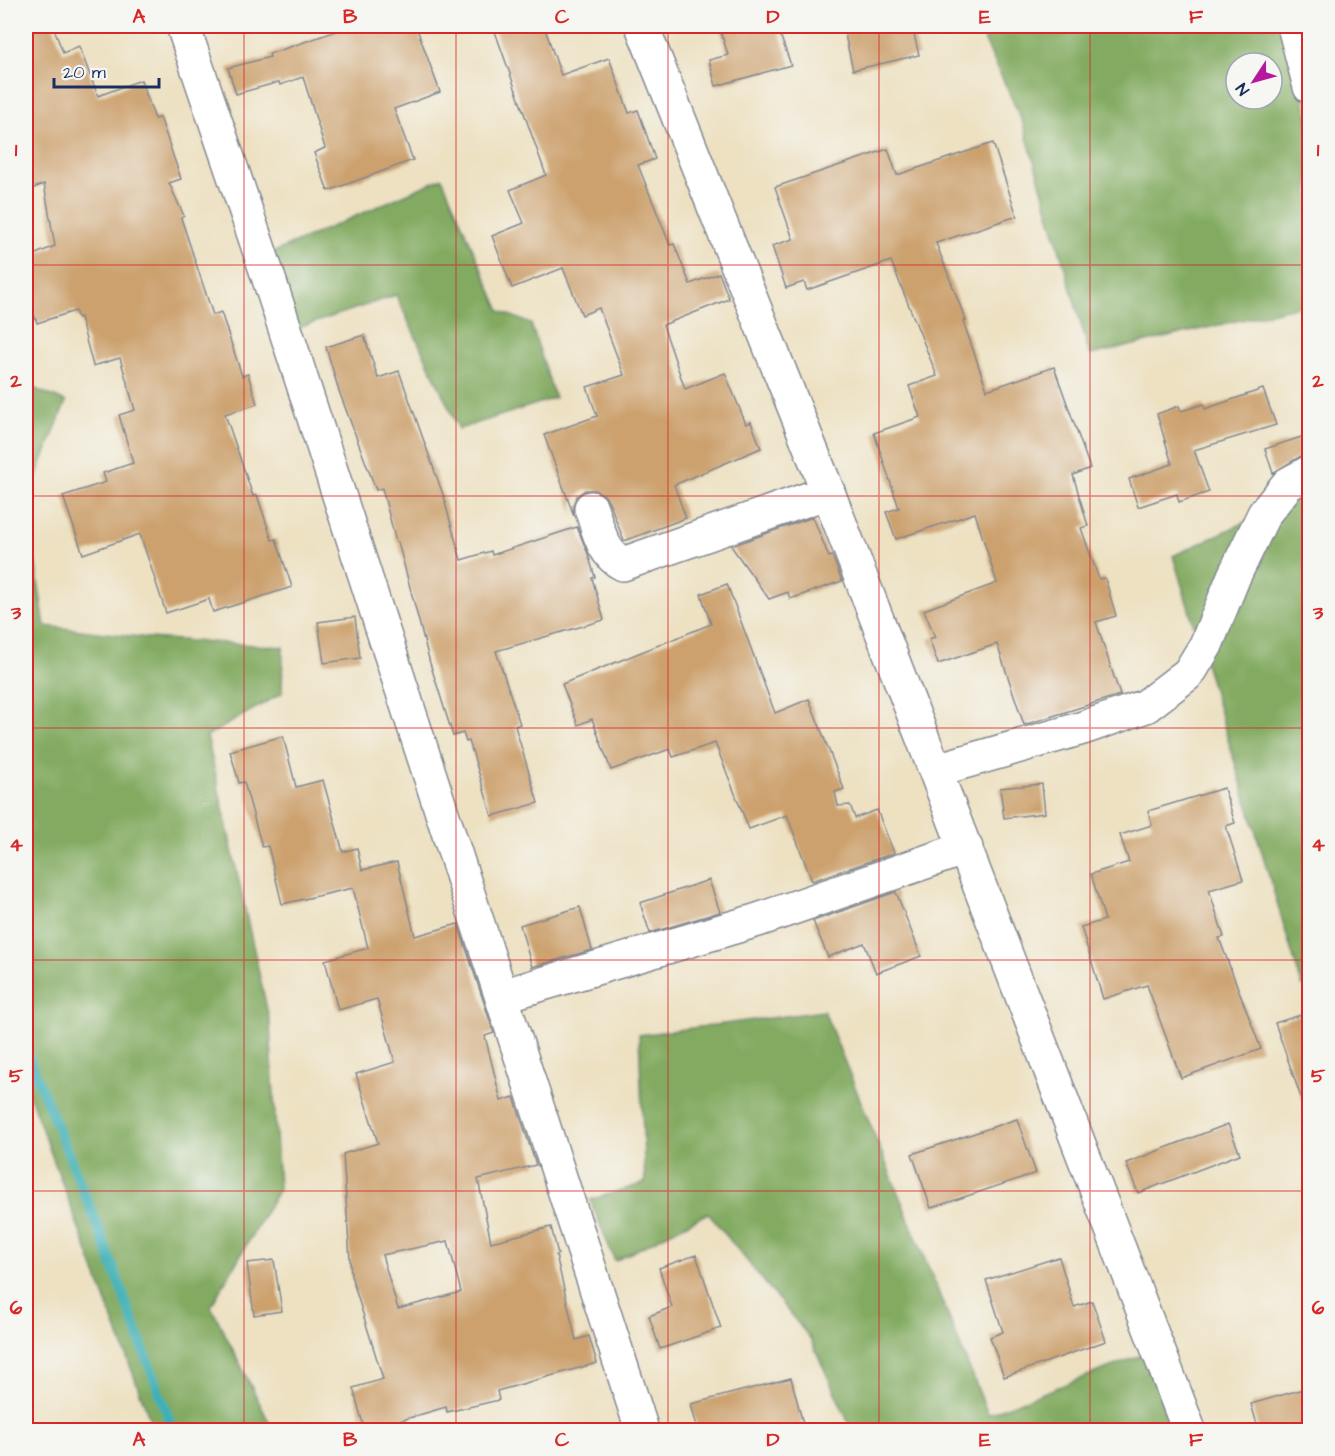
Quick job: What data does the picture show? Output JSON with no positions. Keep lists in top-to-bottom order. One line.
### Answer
{"scale_bar":"20 m","north":"bottom left","grid":{"columns":["A","B","C","D","E","F"],"rows":["1","2","3","4","5","6"]}}
